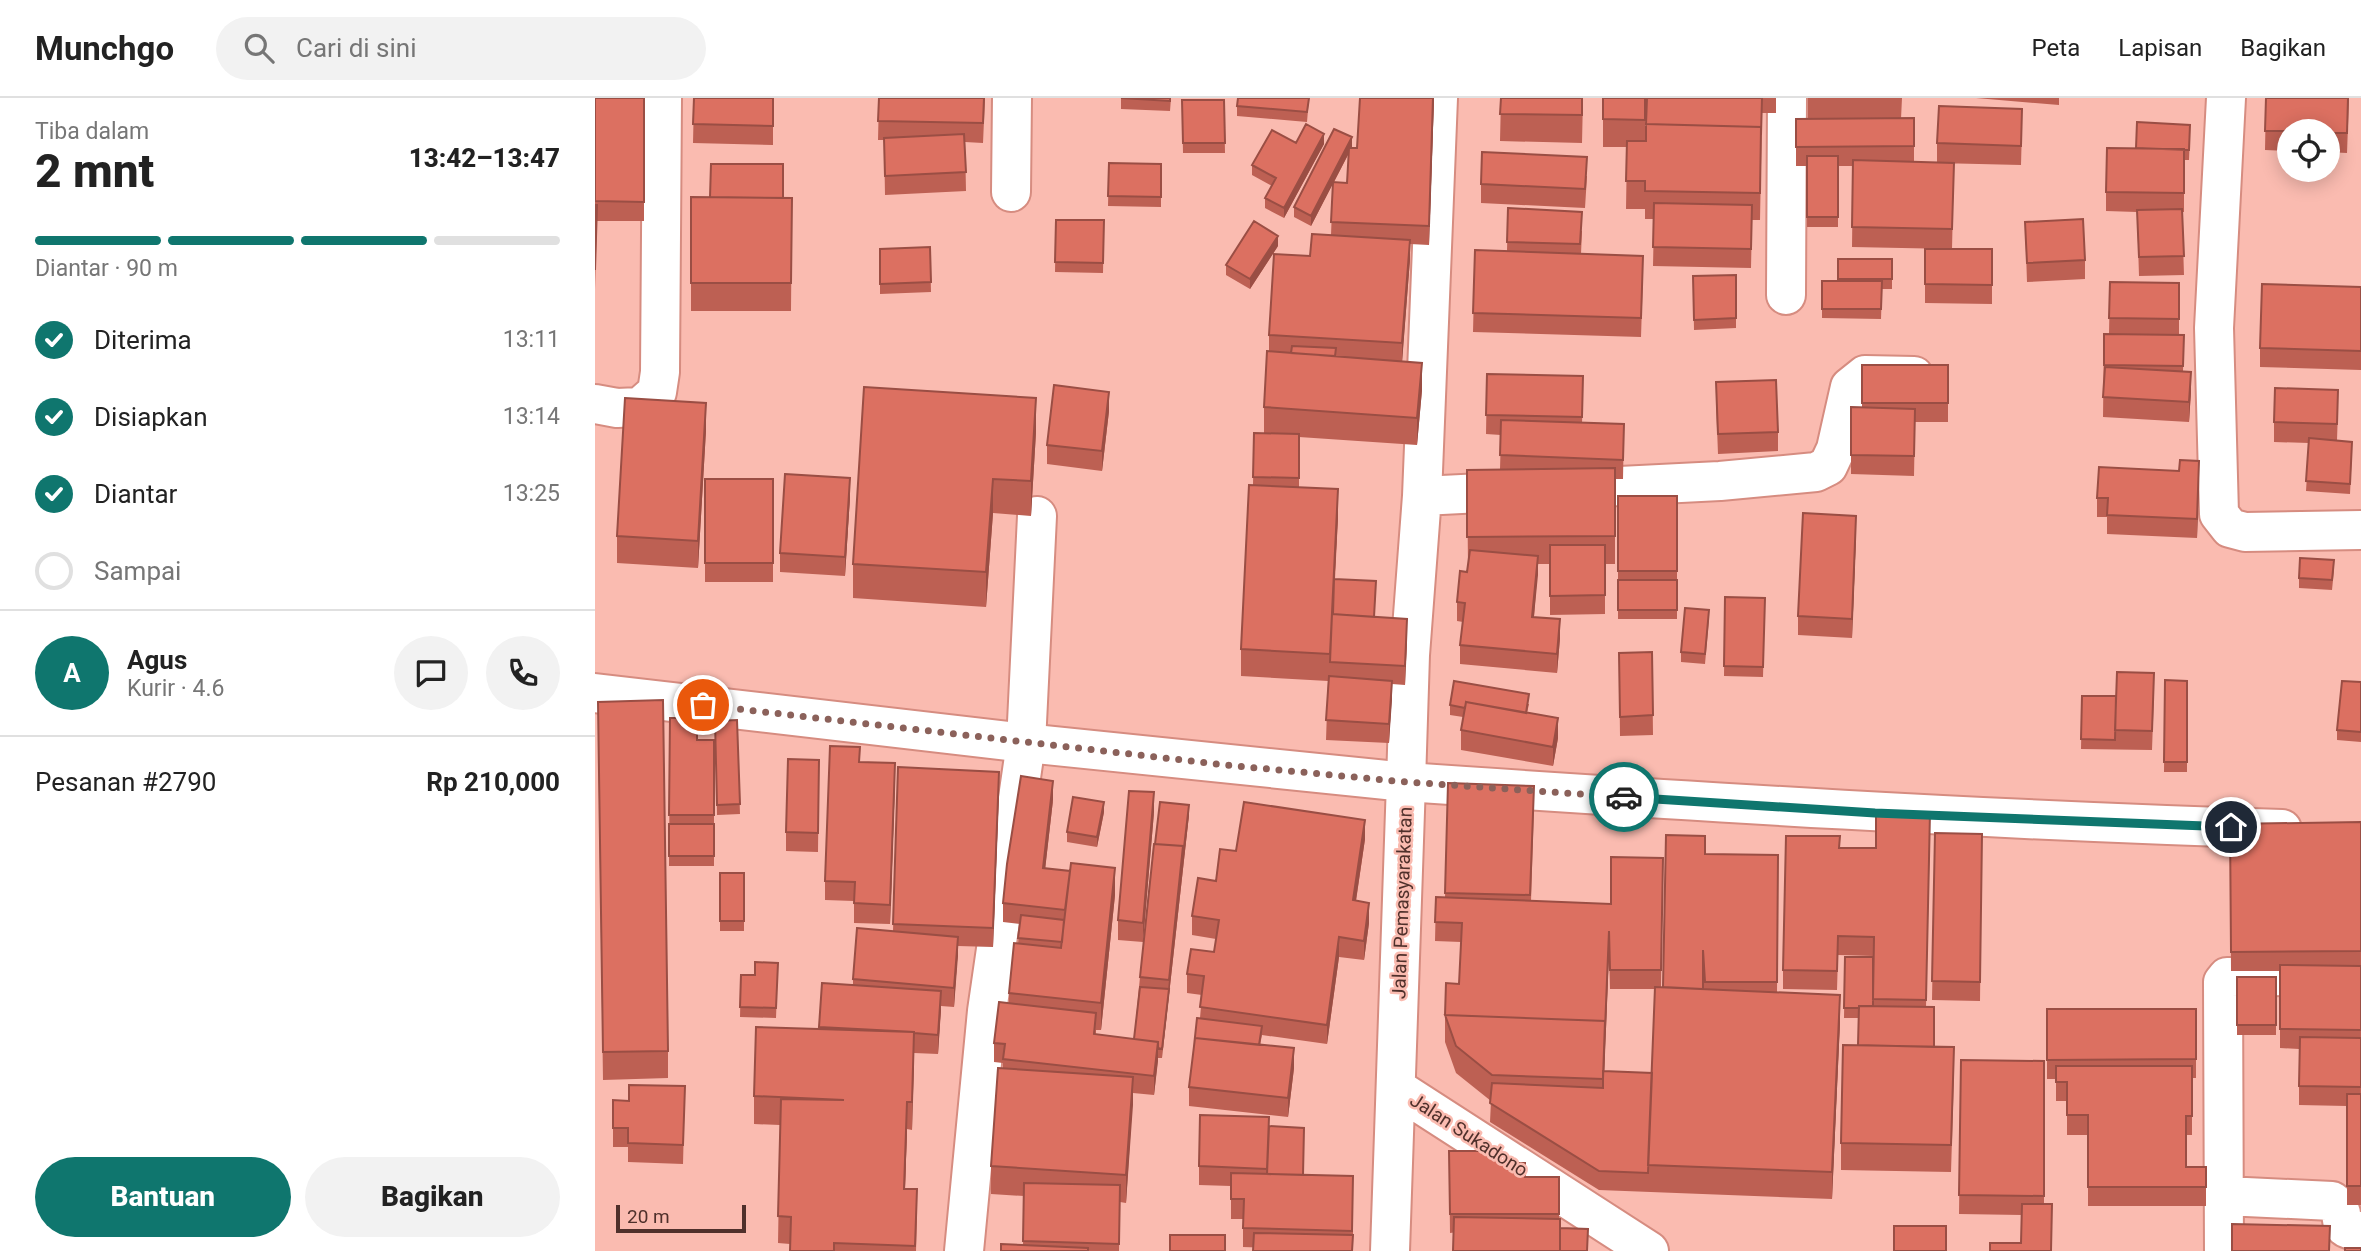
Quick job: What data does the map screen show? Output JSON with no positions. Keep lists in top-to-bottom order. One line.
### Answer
{"streets":{"street":["Jalan Pemasyarakatan","Jalan Sukadono"]},"crossings":[["Jalan Pemasyarakatan","Jalan Sukadono"]],"scale_bar":"20 m","page":{"header":"Munchgo","search":"Cari di sini","nav":["Peta","Lapisan","Bagikan"],"heading":["2 mnt","Tiba dalam","13:42–13:47"],"panel":["Agus","Kurir · 4.6","Pesanan #2790","Rp 210,000"],"bar":"Diantar · 90 m","list":[["Diterima","13:11"],["Disiapkan","13:14"],["Diantar","13:25"],"Sampai"],"round":"A","buttons":["Bantuan","Bagikan"],"scale":"20 m"}}
